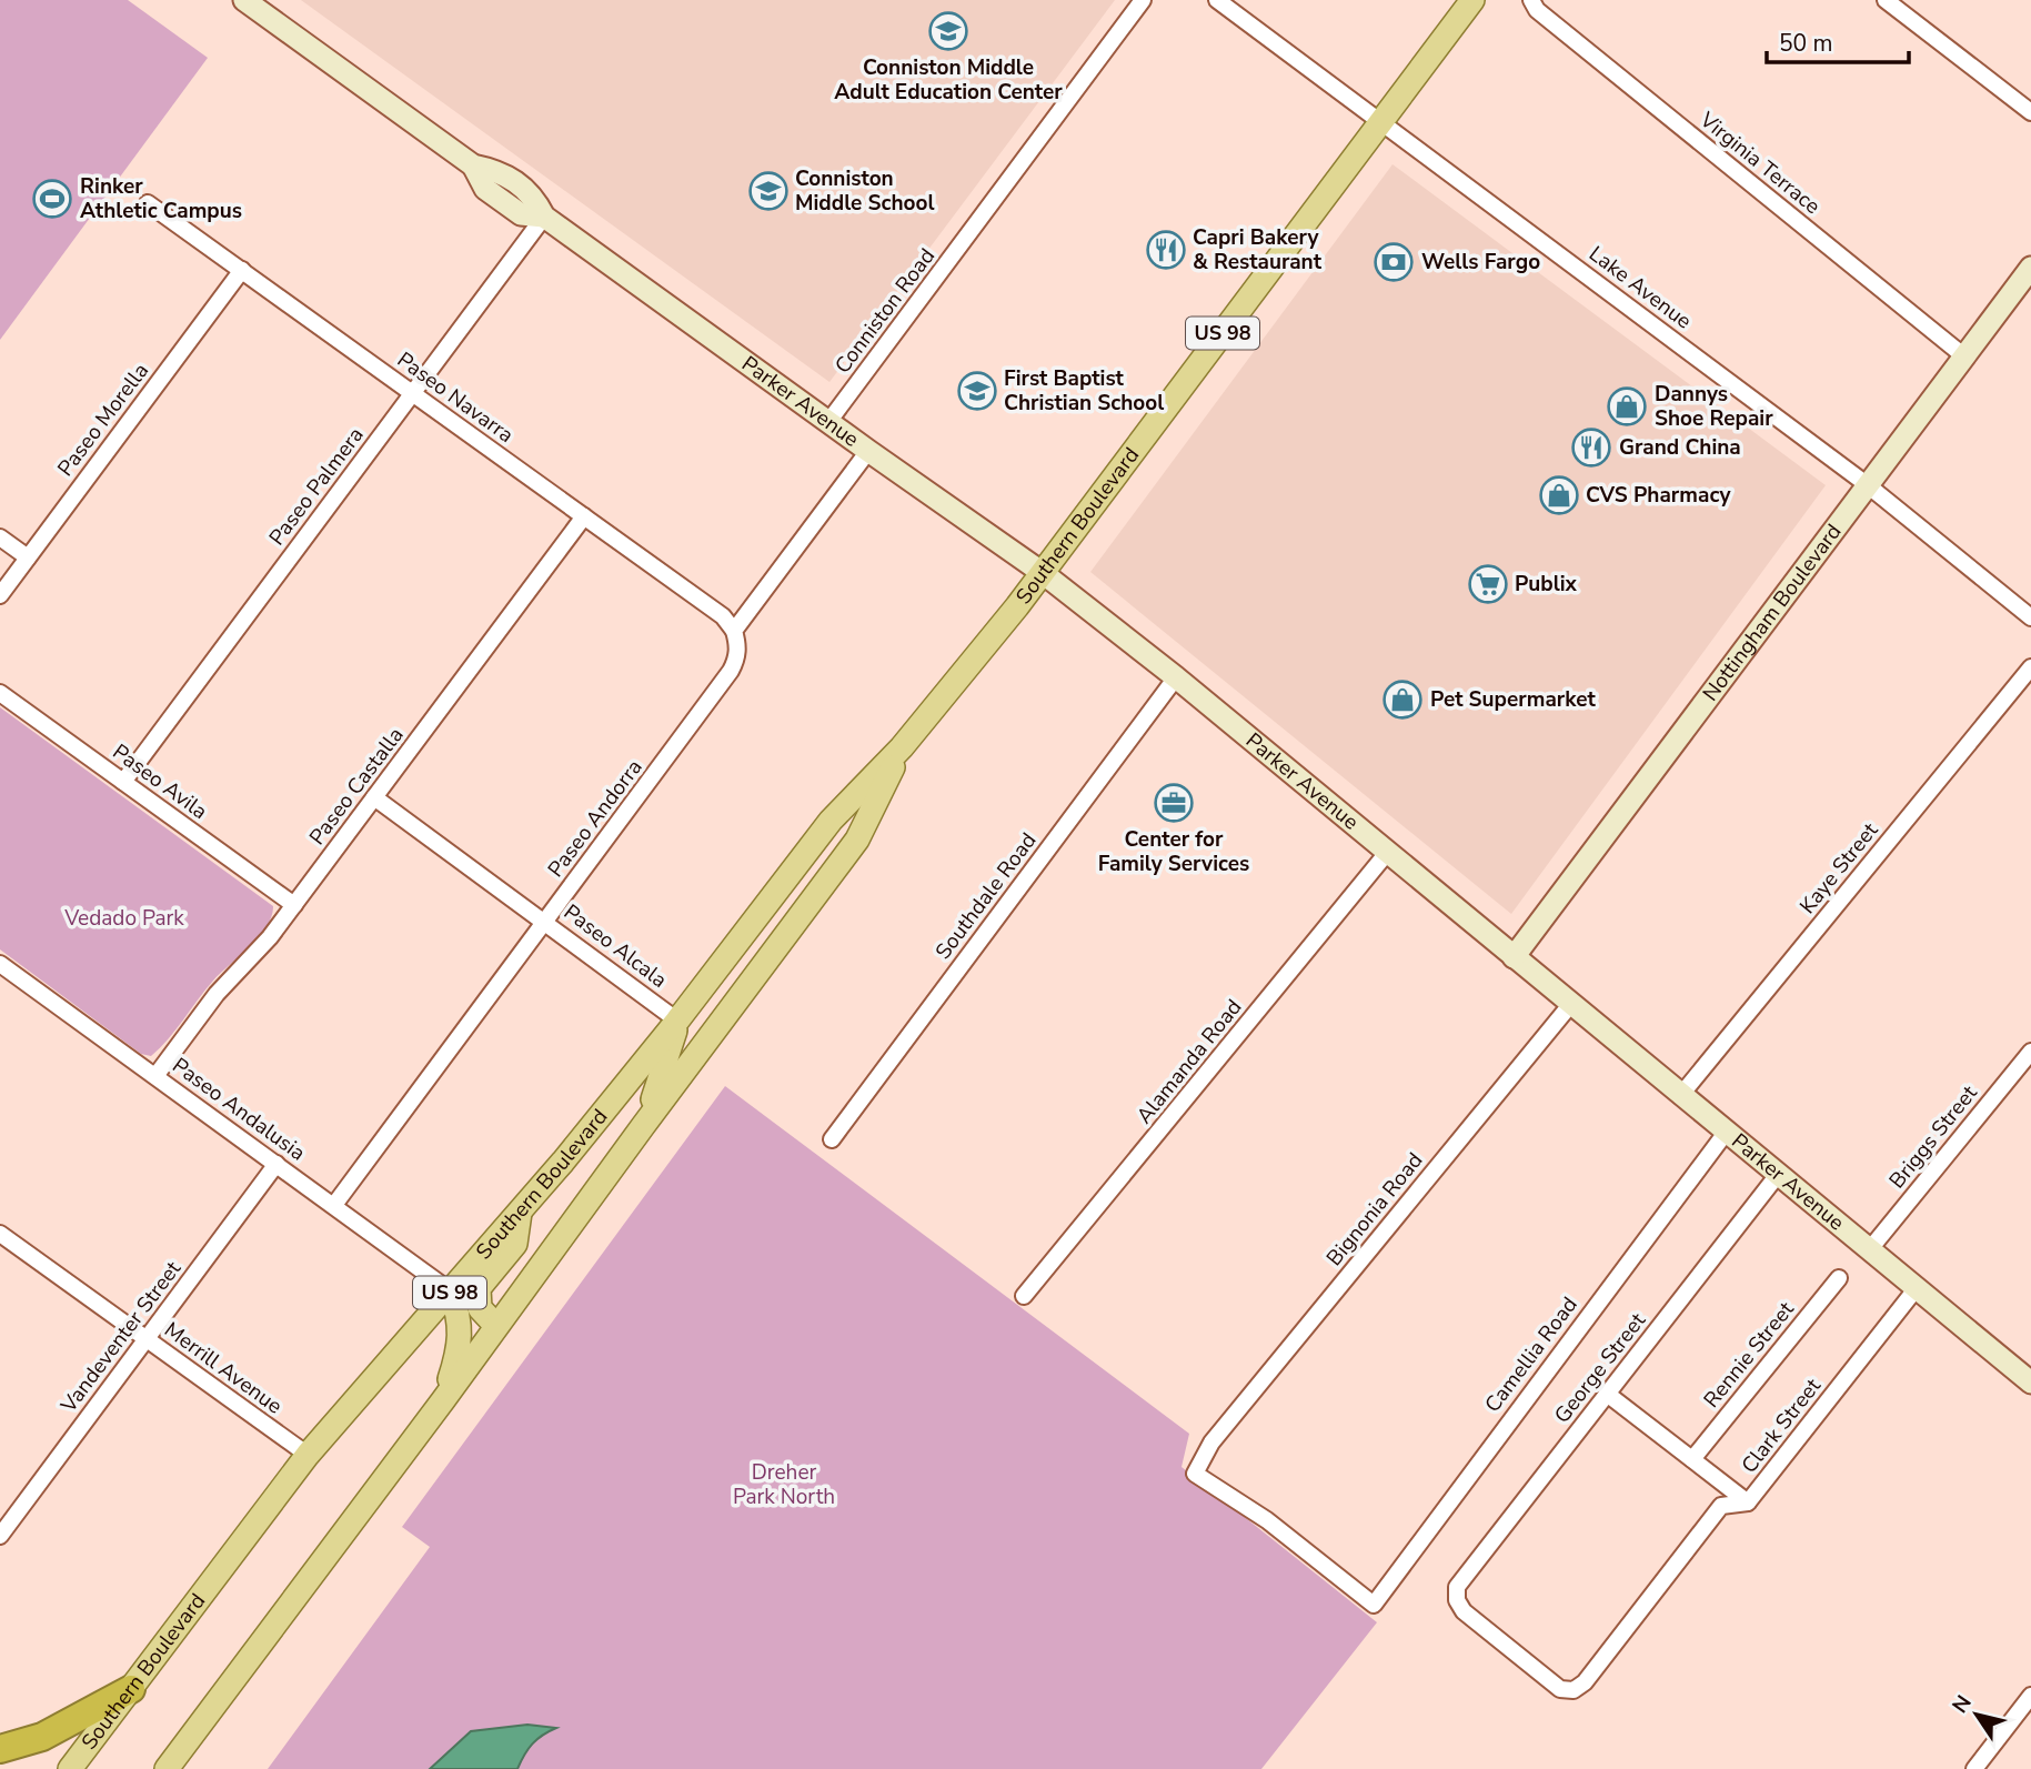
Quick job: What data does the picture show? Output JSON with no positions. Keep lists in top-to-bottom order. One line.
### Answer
{"streets":{"main road":["US 98","Southern Boulevard"],"street":["Virginia Terrace","Lake Avenue","Conniston Road","Paseo Navarra","Parker Avenue","Paseo Morella","Paseo Palmera","Nottingham Boulevard","Paseo Avila","Paseo Castalla","Paseo Andorra","Kaye Street","Southdale Road","Paseo Alcala","Alamanda Road","Paseo Andalusia","Briggs Street","Bignonia Road","Vandeventer Street","Camellia Road","Rennie Street","Merrill Avenue","George Street","Clark Street"]},"crossings":[["Virginia Terrace","Nottingham Boulevard"],["Lake Avenue","Southern Boulevard"],["Lake Avenue","Nottingham Boulevard"],["Conniston Road","Parker Avenue"],["Paseo Navarra","Paseo Morella"],["Paseo Navarra","Paseo Palmera"],["Paseo Navarra","Paseo Castalla"],["Paseo Navarra","Paseo Andorra"],["Parker Avenue","Paseo Palmera"],["Parker Avenue","Southern Boulevard"],["Parker Avenue","Nottingham Boulevard"],["Parker Avenue","Kaye Street"],["Parker Avenue","Southdale Road"],["Parker Avenue","Alamanda Road"],["Parker Avenue","Briggs Street"],["Parker Avenue","Bignonia Road"],["Parker Avenue","Camellia Road"],["Parker Avenue","George Street"],["Parker Avenue","Clark Street"],["Paseo Palmera","Paseo Avila"],["Southern Boulevard","Paseo Alcala"],["Southern Boulevard","Paseo Andalusia"],["Southern Boulevard","Merrill Avenue"],["Paseo Avila","Paseo Castalla"],["Paseo Castalla","Paseo Alcala"],["Paseo Castalla","Paseo Andalusia"],["Paseo Andorra","Paseo Alcala"],["Paseo Andorra","Paseo Andalusia"],["Paseo Andalusia","Vandeventer Street"],["Bignonia Road","Camellia Road"],["Vandeventer Street","Merrill Avenue"],["George Street","Clark Street"]],"parks":["Vedado Park","Dreher Park North"],"places":{"school or university":["Conniston Middle Adult Education Center","Conniston Middle School","First Baptist Christian School"],"sports":["Rinker Athletic Campus"],"restaurant":["Capri Bakery & Restaurant","Grand China"],"bank":["Wells Fargo"],"shop":["Dannys Shoe Repair","CVS Pharmacy","Pet Supermarket"],"supermarket":["Publix"],"office":["Center for Family Services"]},"scale_bar":"50 m","north":"top left"}
